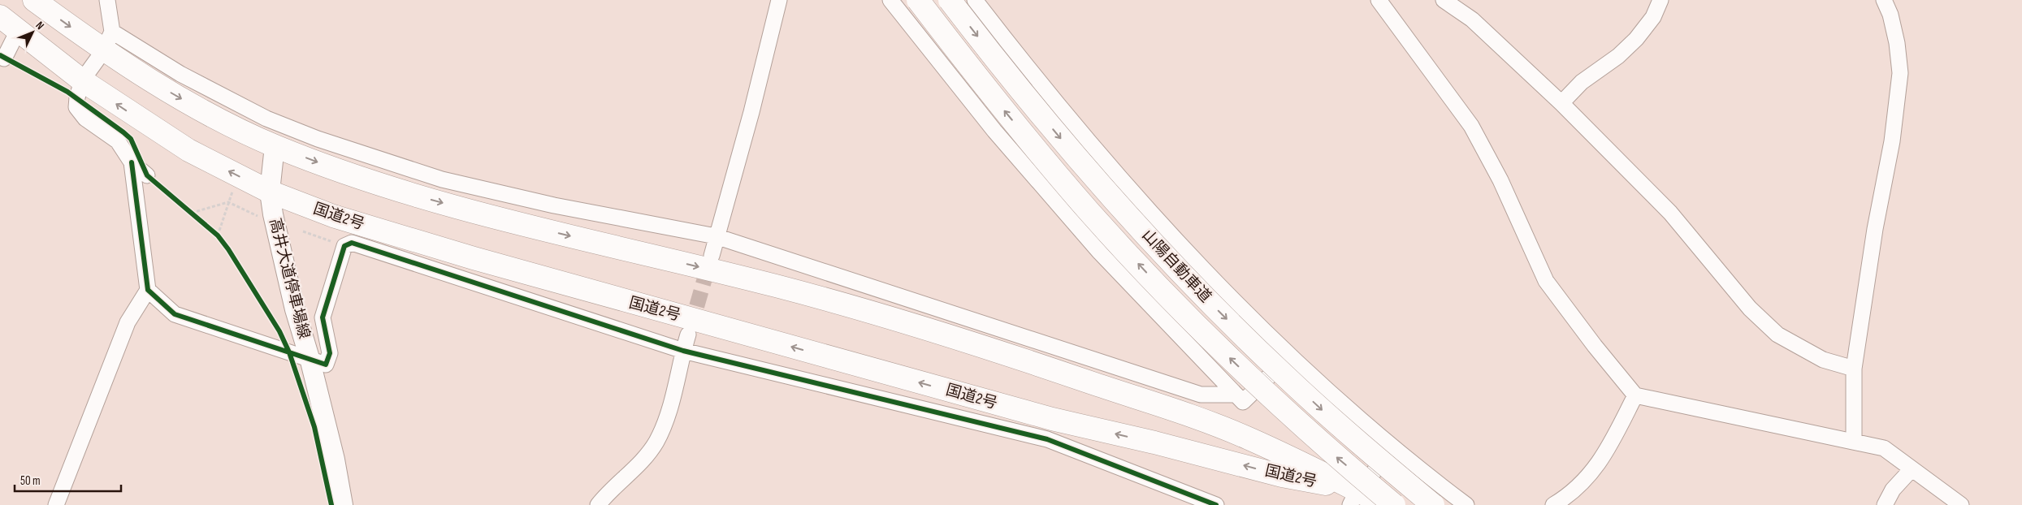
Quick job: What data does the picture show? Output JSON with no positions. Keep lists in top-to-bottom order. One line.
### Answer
{"streets":{"highway":["国道2号","山陽自動車道"],"main road":["高井大道停車場線"]},"crossings":[["国道2号","高井大道停車場線"]],"scale_bar":"50 m","north":"top right"}
